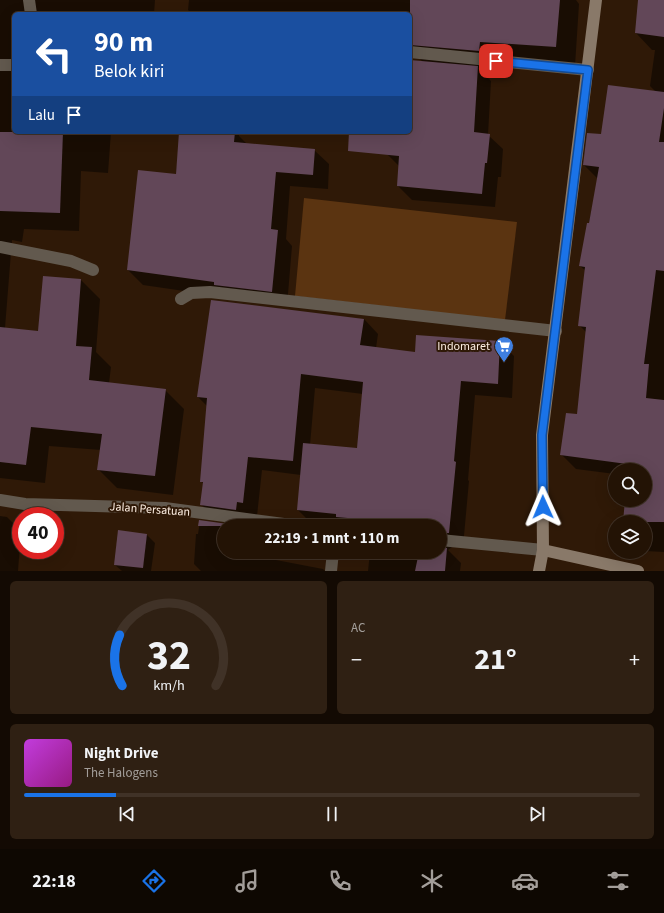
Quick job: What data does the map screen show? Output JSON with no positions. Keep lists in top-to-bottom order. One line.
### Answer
{"streets":{"street":["Jalan Persatuan"]},"places":{"supermarket":["Indomaret"]},"page":{"turn":["90 m","Belok kiri"],"then":"Lalu","limit":"40","trip":"22:19 · 1 mnt · 110 m","tile":"AC","heat":["−","21°","+"],"song":["Night Drive","The Halogens"],"tabs":"22:18","gauge":["32","km/h"]}}
